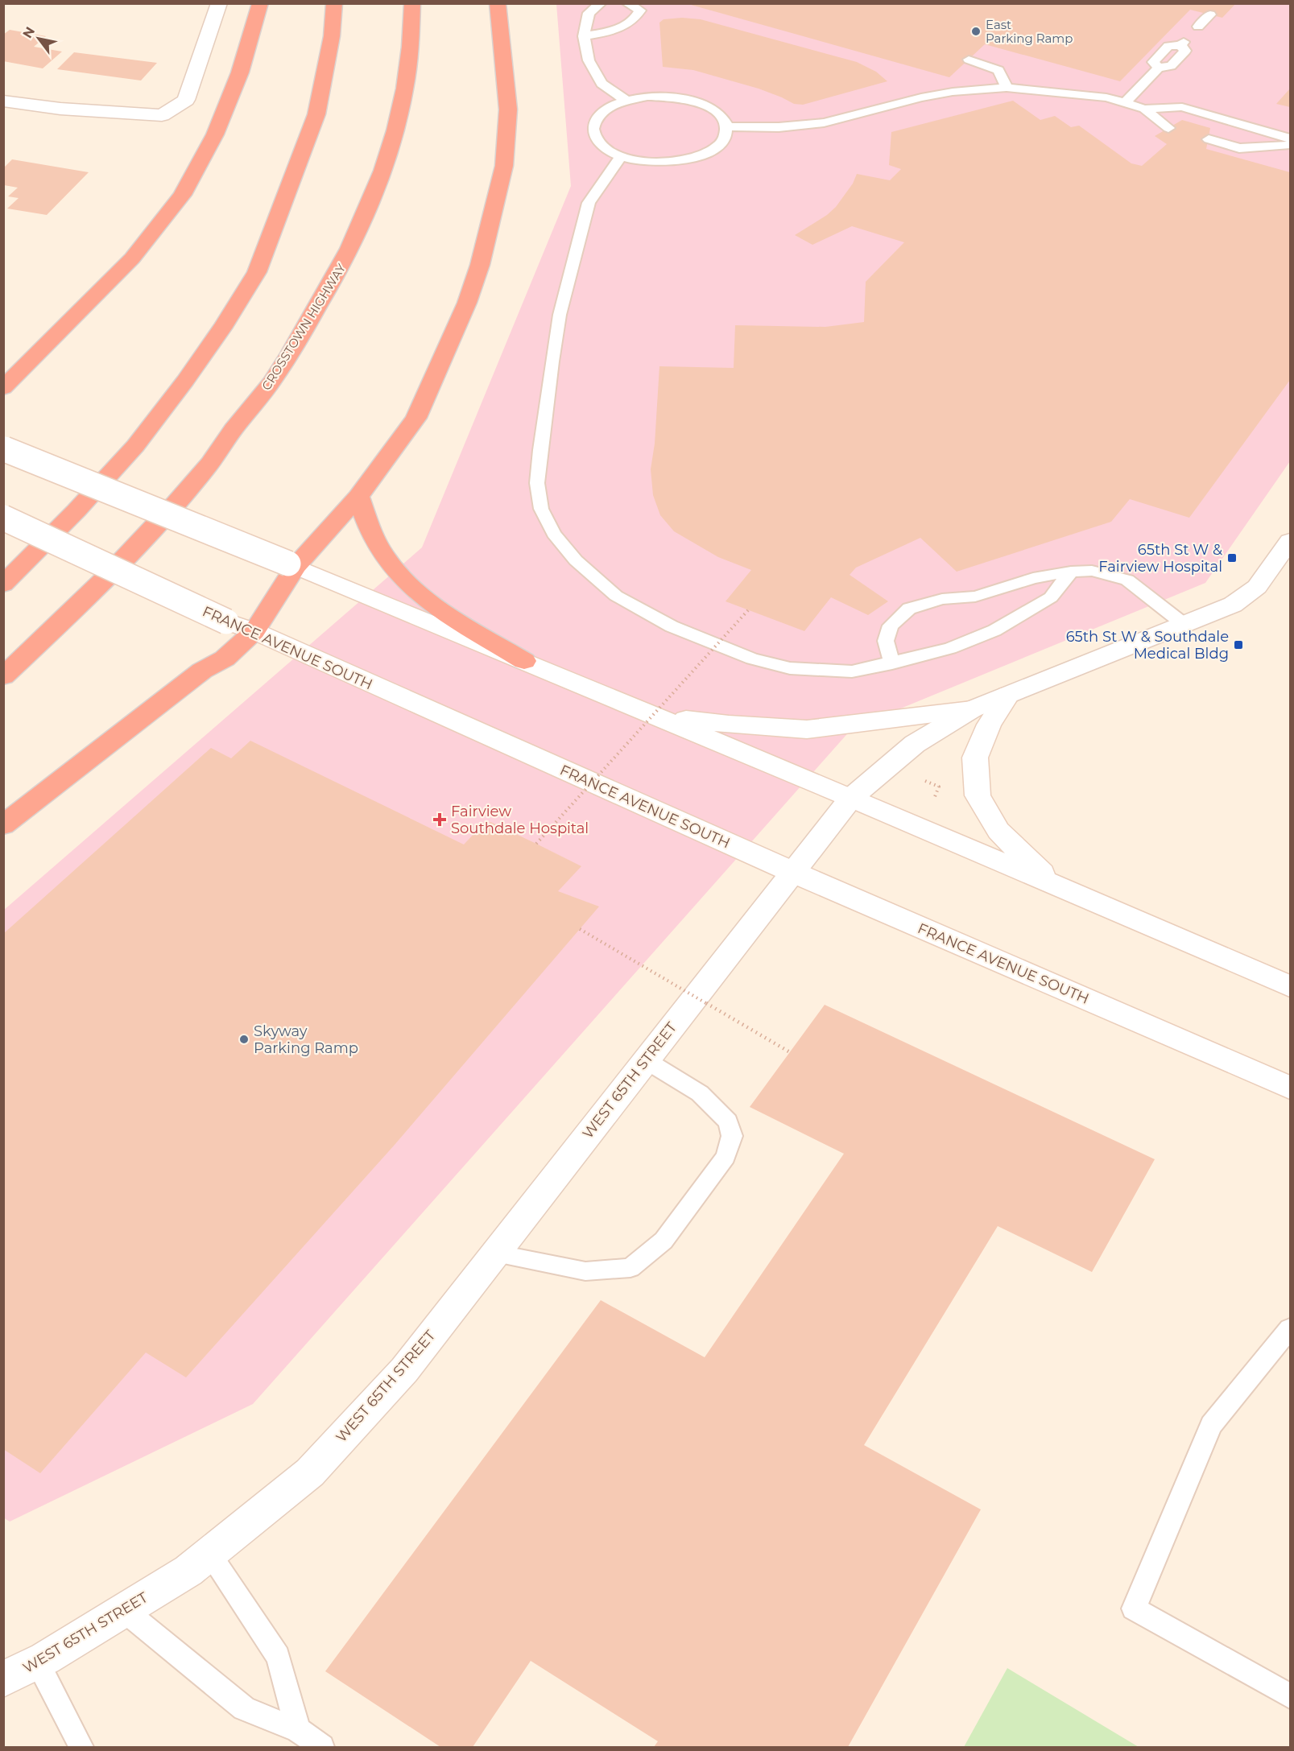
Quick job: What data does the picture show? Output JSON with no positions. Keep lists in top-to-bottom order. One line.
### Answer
{"streets":{"highway":["CROSSTOWN HIGHWAY"],"main road":["FRANCE AVENUE SOUTH","WEST 65TH STREET"]},"crossings":[["FRANCE AVENUE SOUTH","WEST 65TH STREET"]],"places":{"other":["East Parking Ramp","Skyway Parking Ramp"],"transit":["65th St W & Fairview Hospital","65th St W & Southdale Medical Bldg"],"health":["Fairview Southdale Hospital"]},"north":"top left"}
